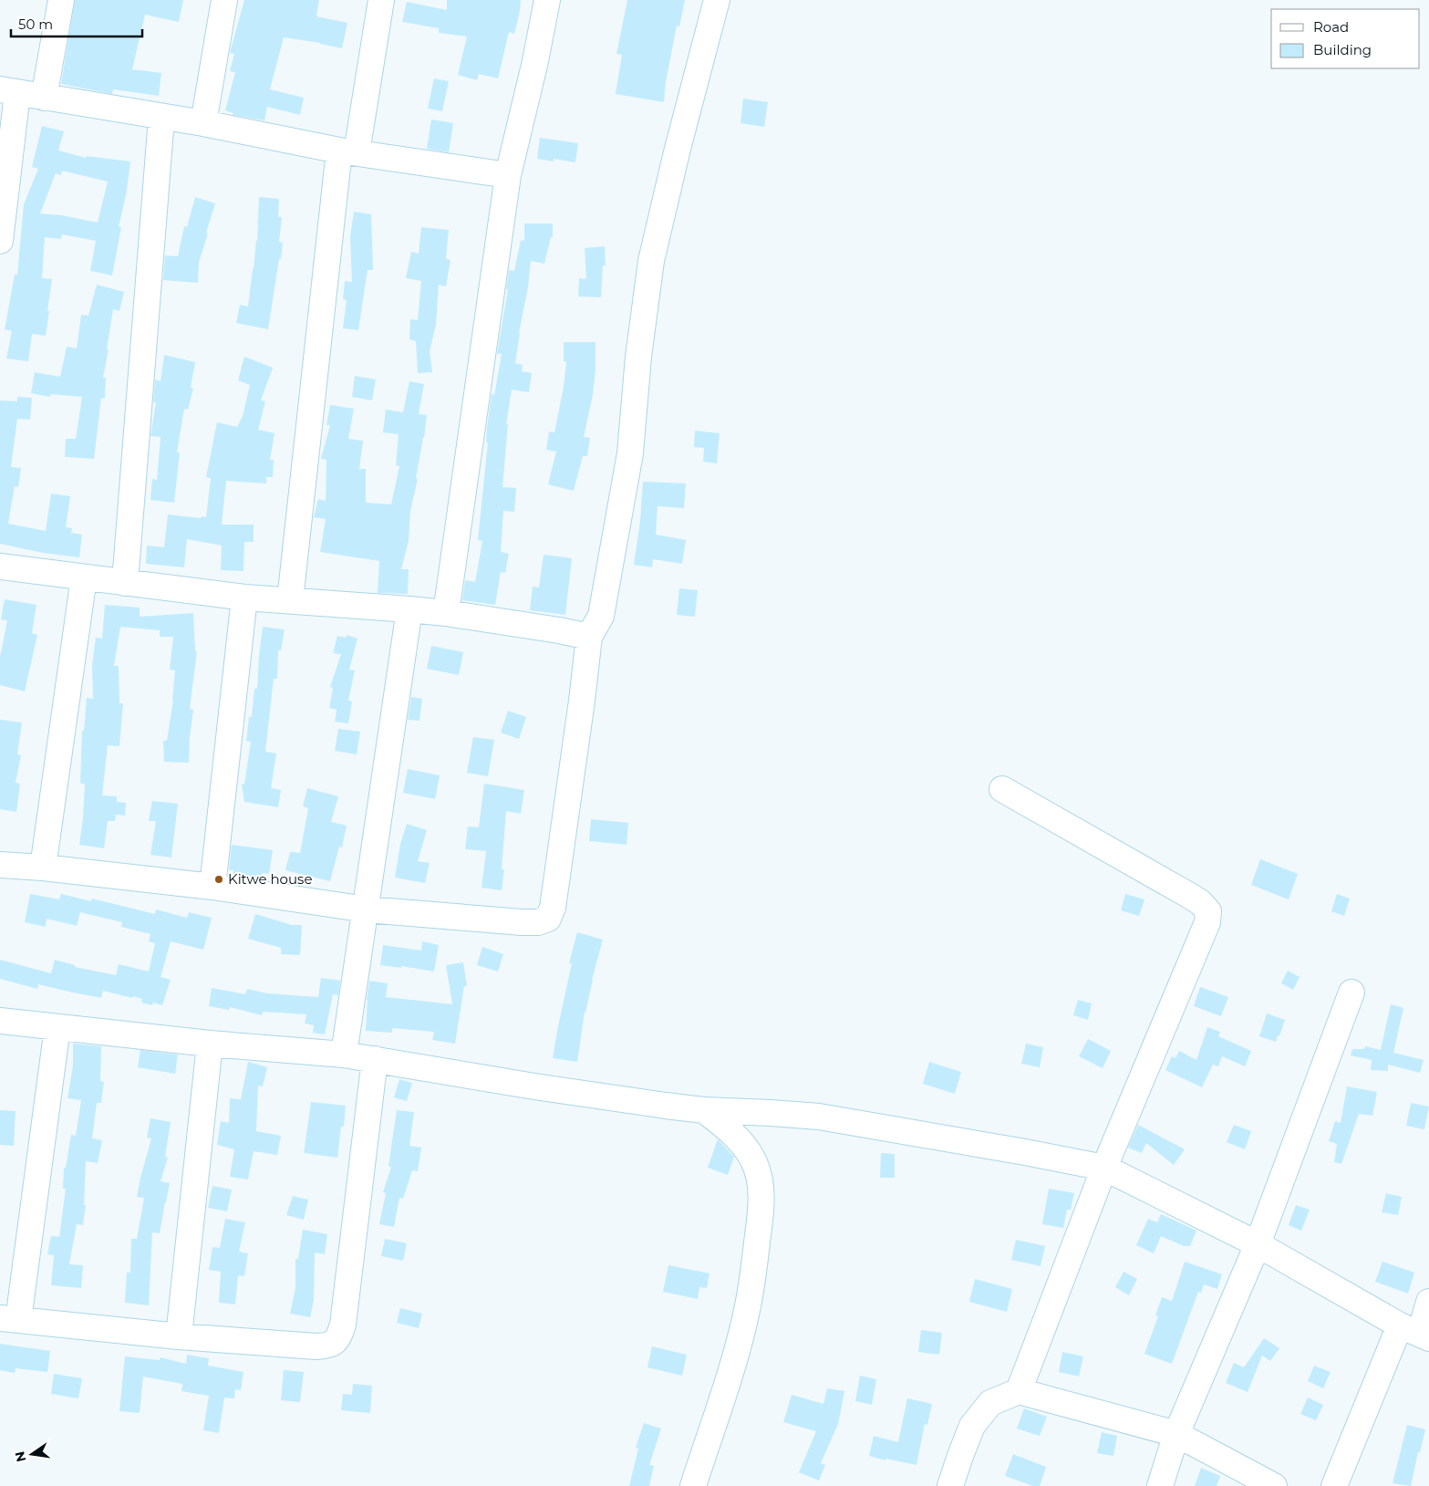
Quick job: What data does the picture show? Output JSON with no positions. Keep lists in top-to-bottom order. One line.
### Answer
{"places":["Kitwe house"],"legend":["Road","Building"],"scale_bar":"50 m","north":"left"}
